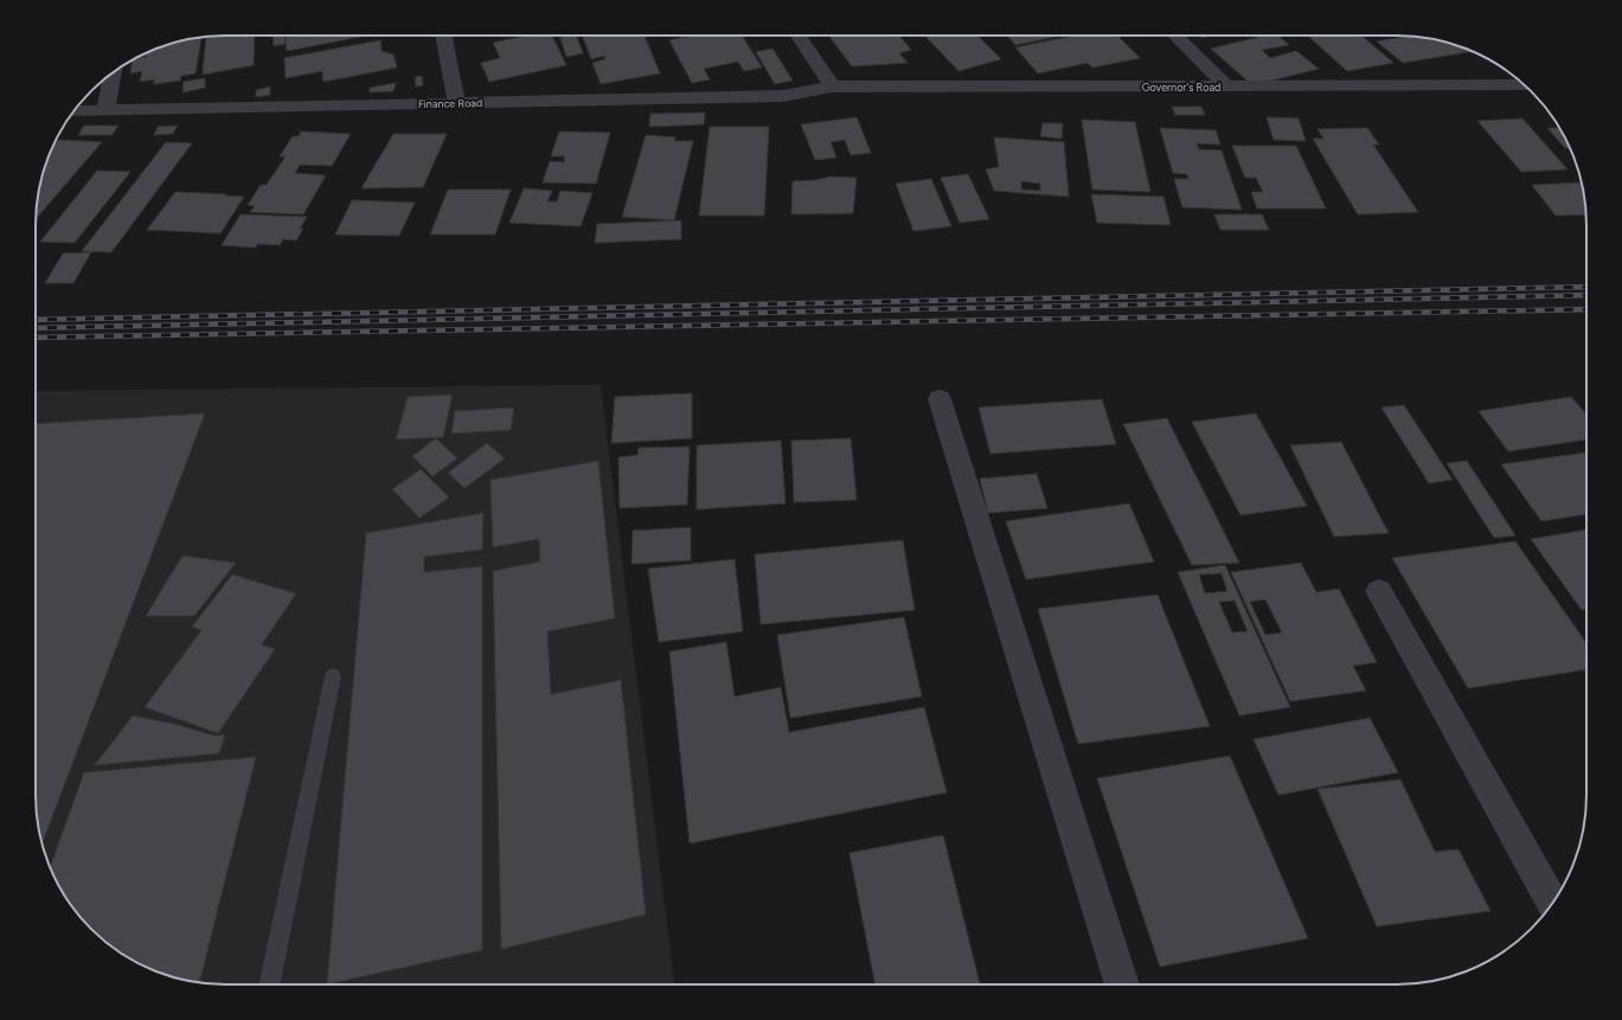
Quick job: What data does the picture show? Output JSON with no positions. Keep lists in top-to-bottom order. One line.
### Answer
{"streets":{"street":["Governor's Road","Finance Road"]},"crossings":[["Governor's Road","Finance Road"]]}
